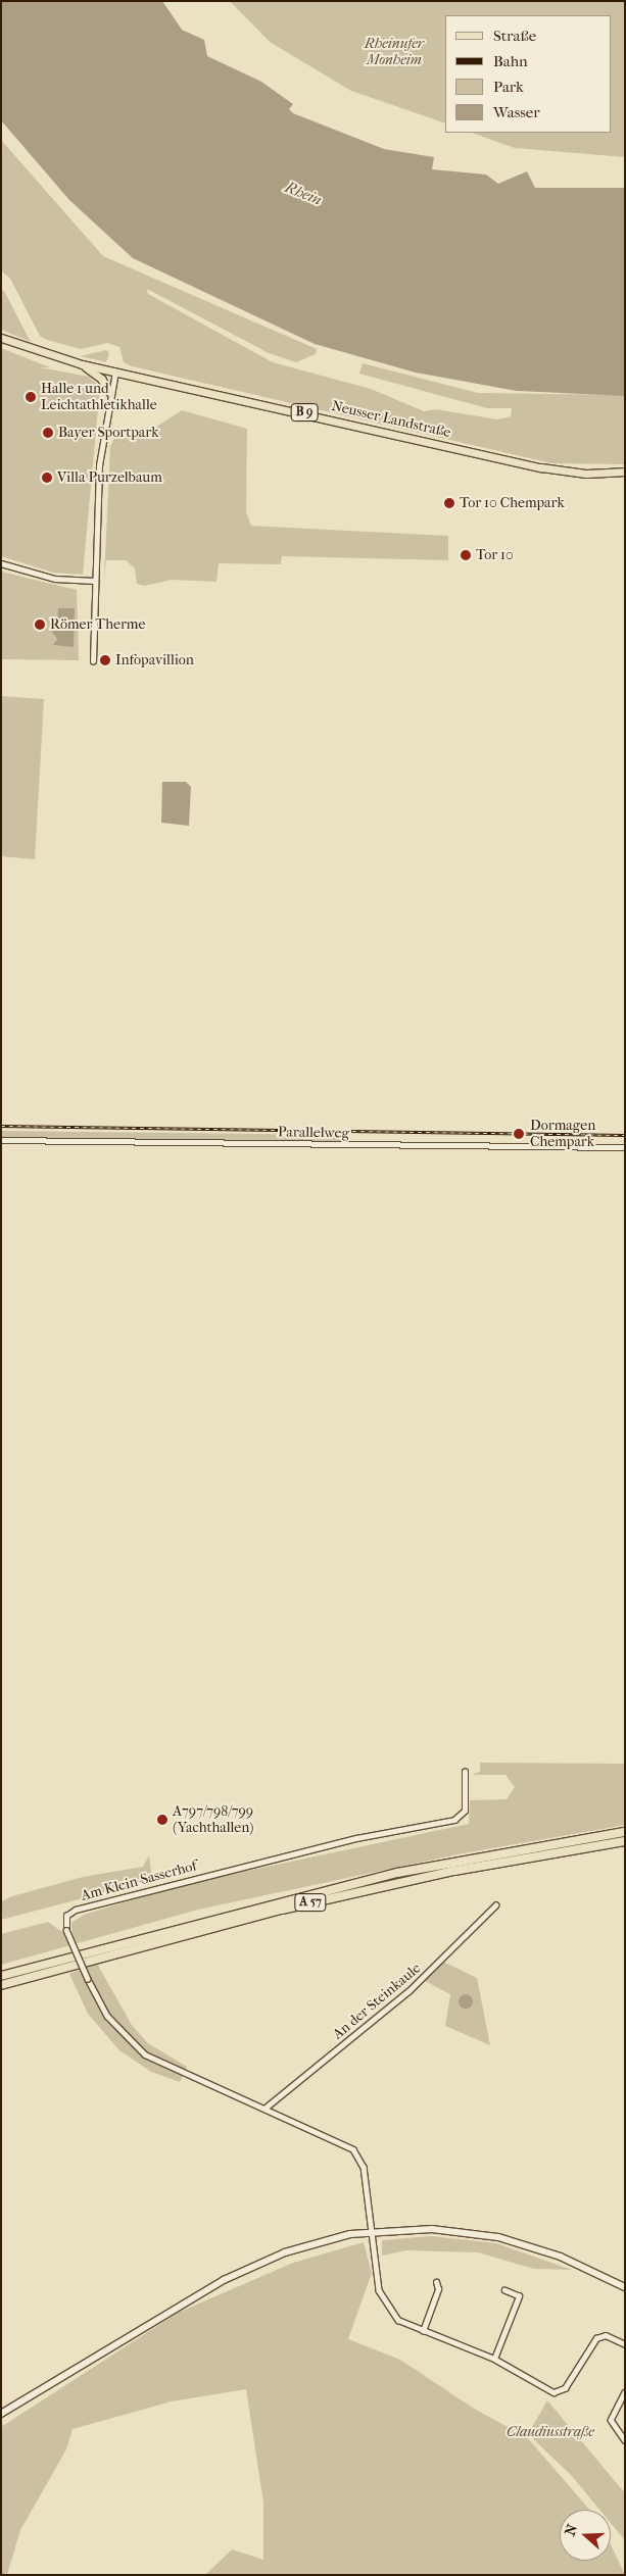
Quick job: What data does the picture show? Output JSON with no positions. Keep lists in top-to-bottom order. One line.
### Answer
{"streets":{"highway":["A 57"],"main road":["B 9","Neusser Landstraße"],"street":["Parallelweg","Am Klein-Sasserhof","An der Steinkaule"]},"crossings":[["B 9","Neusser Landstraße"],["Am Klein-Sasserhof","An der Steinkaule"]],"water":["Rhein"],"parks":["Rheinufer Monheim","Claudiusstraße"],"places":["Halle 1 und Leichtathletikhalle","Bayer Sportpark","Villa Purzelbaum","Tor 10 Chempark","Tor 10","Römer Therme","Infopavillion","Dormagen Chempark","A797/798/799 (Yachthallen)"],"legend":["Straße","Bahn","Park","Wasser"],"north":"left"}
